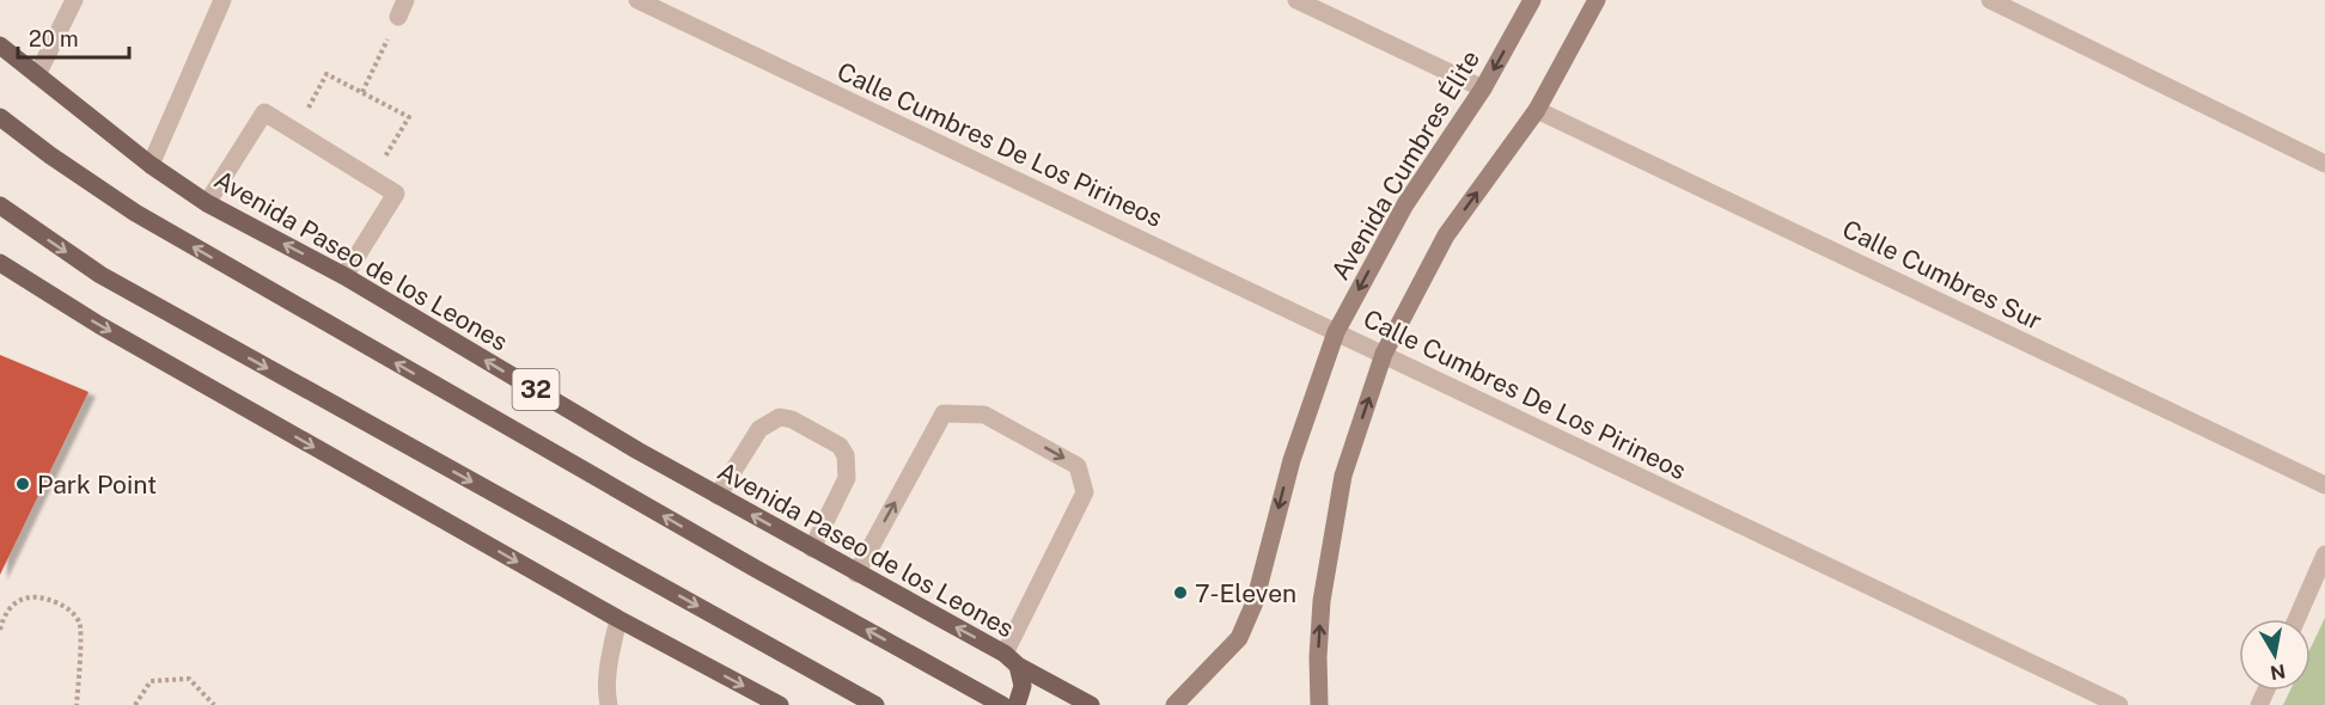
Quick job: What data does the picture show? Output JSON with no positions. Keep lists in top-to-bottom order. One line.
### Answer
{"streets":{"main road":["Avenida Paseo de los Leones","32"],"street":["Calle Cumbres De Los Pirineos","Avenida Cumbres Élite","Calle Cumbres Sur"]},"crossings":[["Calle Cumbres De Los Pirineos","Avenida Cumbres Élite"]],"places":["Park Point","7-Eleven"],"scale_bar":"20 m","north":"bottom"}
